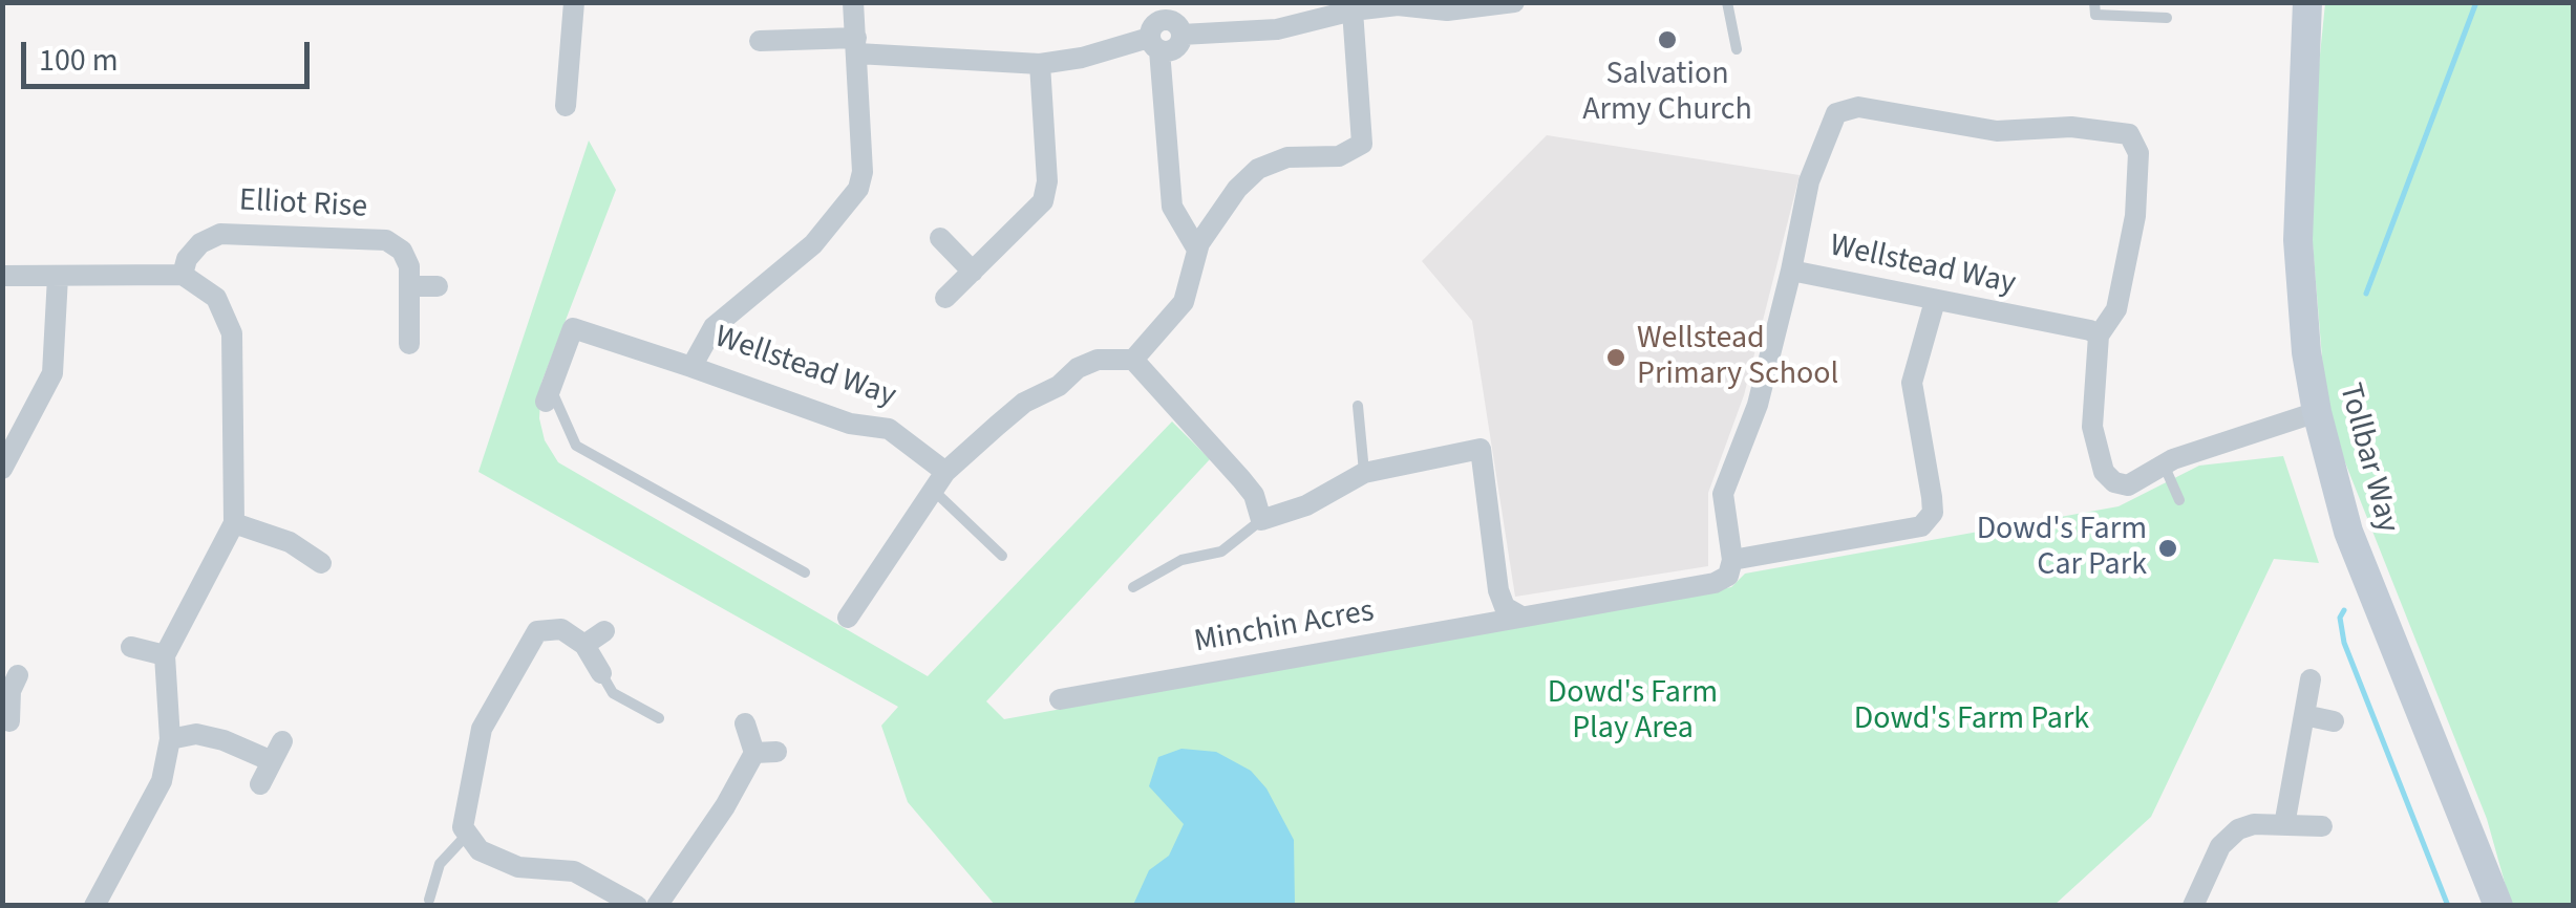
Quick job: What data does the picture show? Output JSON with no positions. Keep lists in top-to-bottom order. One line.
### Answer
{"streets":{"main road":["Tollbar Way"],"street":["Elliot Rise","Wellstead Way","Minchin Acres"]},"parks":["Dowd's Farm Play Area","Dowd's Farm Park"],"places":["Salvation Army Church","Wellstead Primary School","Dowd's Farm Car Park"],"scale_bar":"100 m"}
